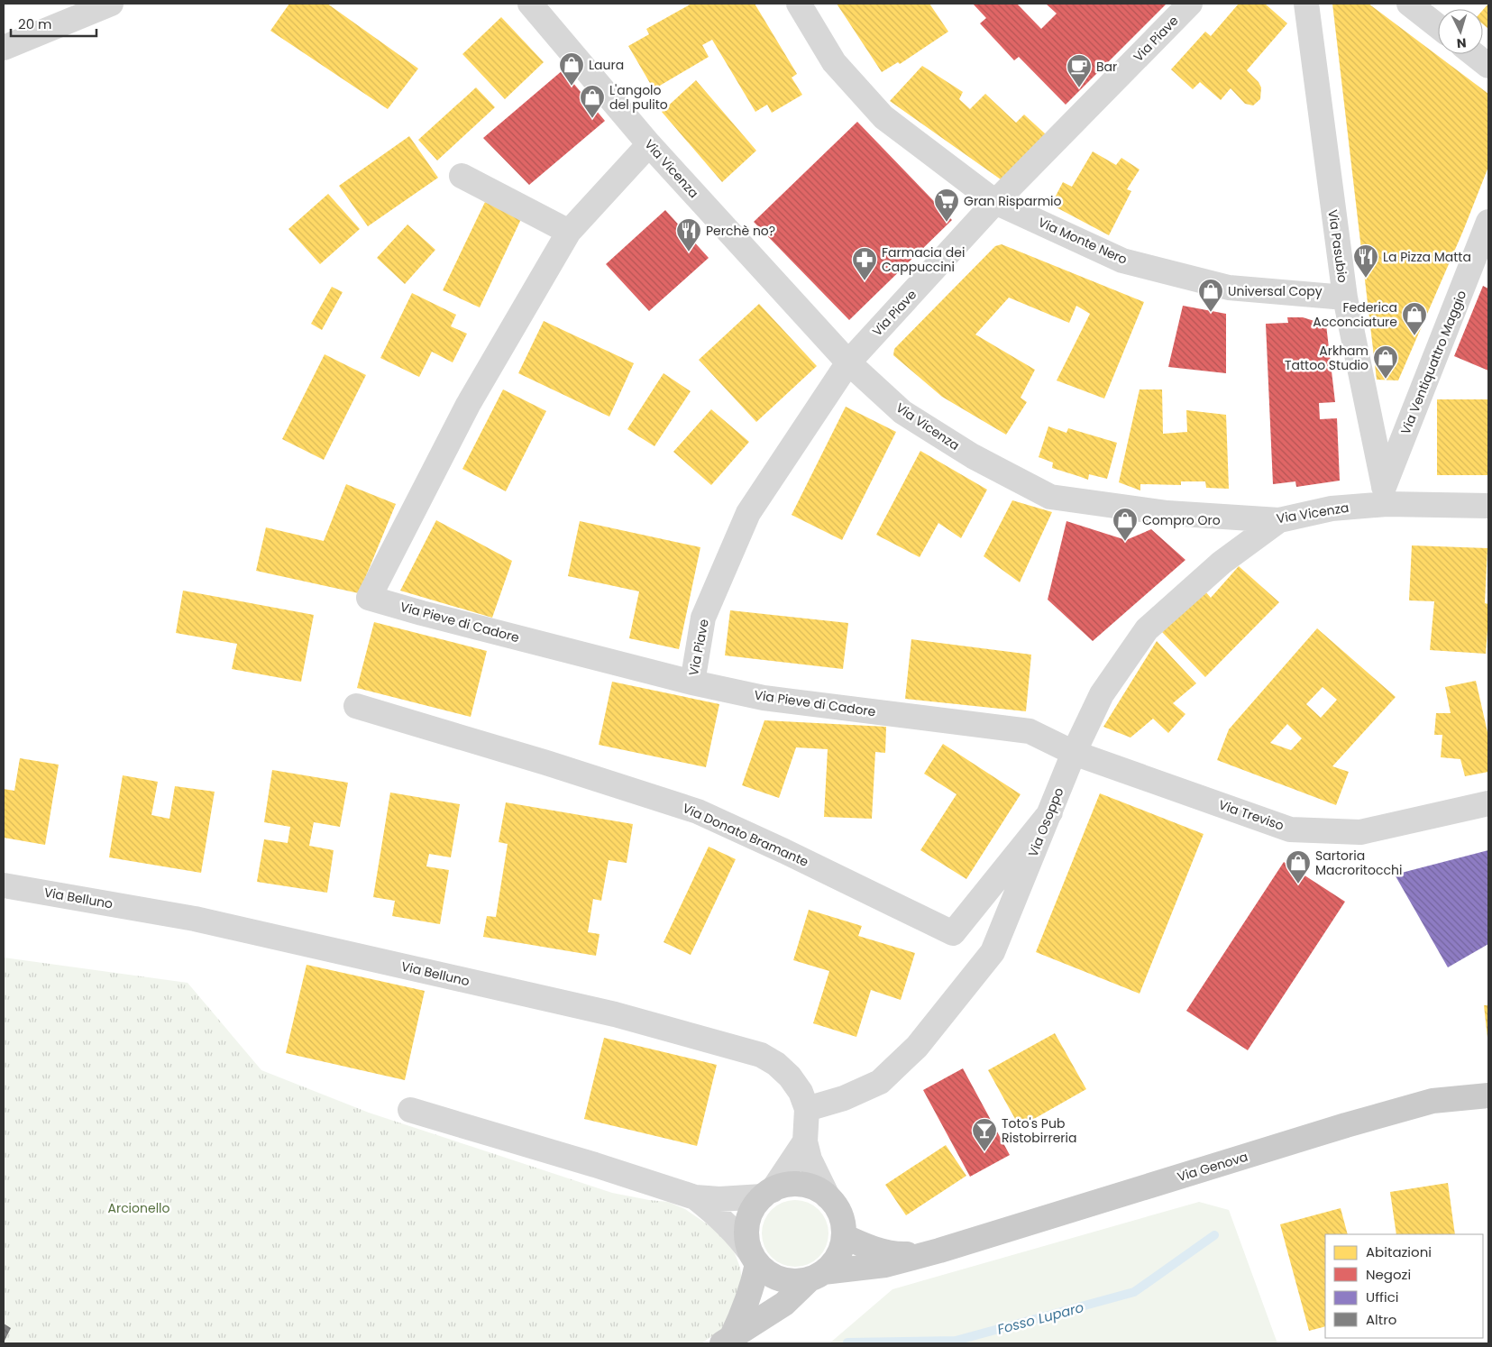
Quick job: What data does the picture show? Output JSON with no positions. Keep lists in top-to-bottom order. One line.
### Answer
{"streets":{"main road":["Via Genova"],"street":["Via Piave","Via Vicenza","Via Monte Nero","Via Pasubio","Via Ventiquattro Maggio","Via Pieve di Cadore","Via Treviso","Via Osoppo","Via Donato Bramante","Via Belluno"]},"crossings":[["Via Piave","Via Vicenza"],["Via Piave","Via Monte Nero"],["Via Piave","Via Pieve di Cadore"],["Via Vicenza","Via Pasubio"],["Via Vicenza","Via Ventiquattro Maggio"],["Via Vicenza","Via Pieve di Cadore"],["Via Vicenza","Via Osoppo"],["Via Monte Nero","Via Pasubio"],["Via Pasubio","Via Ventiquattro Maggio"],["Via Pieve di Cadore","Via Treviso"],["Via Pieve di Cadore","Via Osoppo"],["Via Treviso","Via Osoppo"],["Via Osoppo","Via Donato Bramante"],["Via Osoppo","Via Belluno"],["Via Belluno","Via Genova"]],"water":["Fosso Luparo"],"parks":["Arcionello"],"places":{"shop":["Laura","L'angolo del pulito","Universal Copy","Federica Acconciature","Arkham Tattoo Studio","Compro Oro","Sartoria Macroritocchi"],"cafe":["Bar"],"supermarket":["Gran Risparmio"],"restaurant":["Perchè no?","La Pizza Matta"],"pharmacy":["Farmacia dei Cappuccini"],"bar":["Toto's Pub Ristobirreria"]},"legend":["Abitazioni","Negozi","Uffici","Altro"],"scale_bar":"20 m","north":"bottom"}
